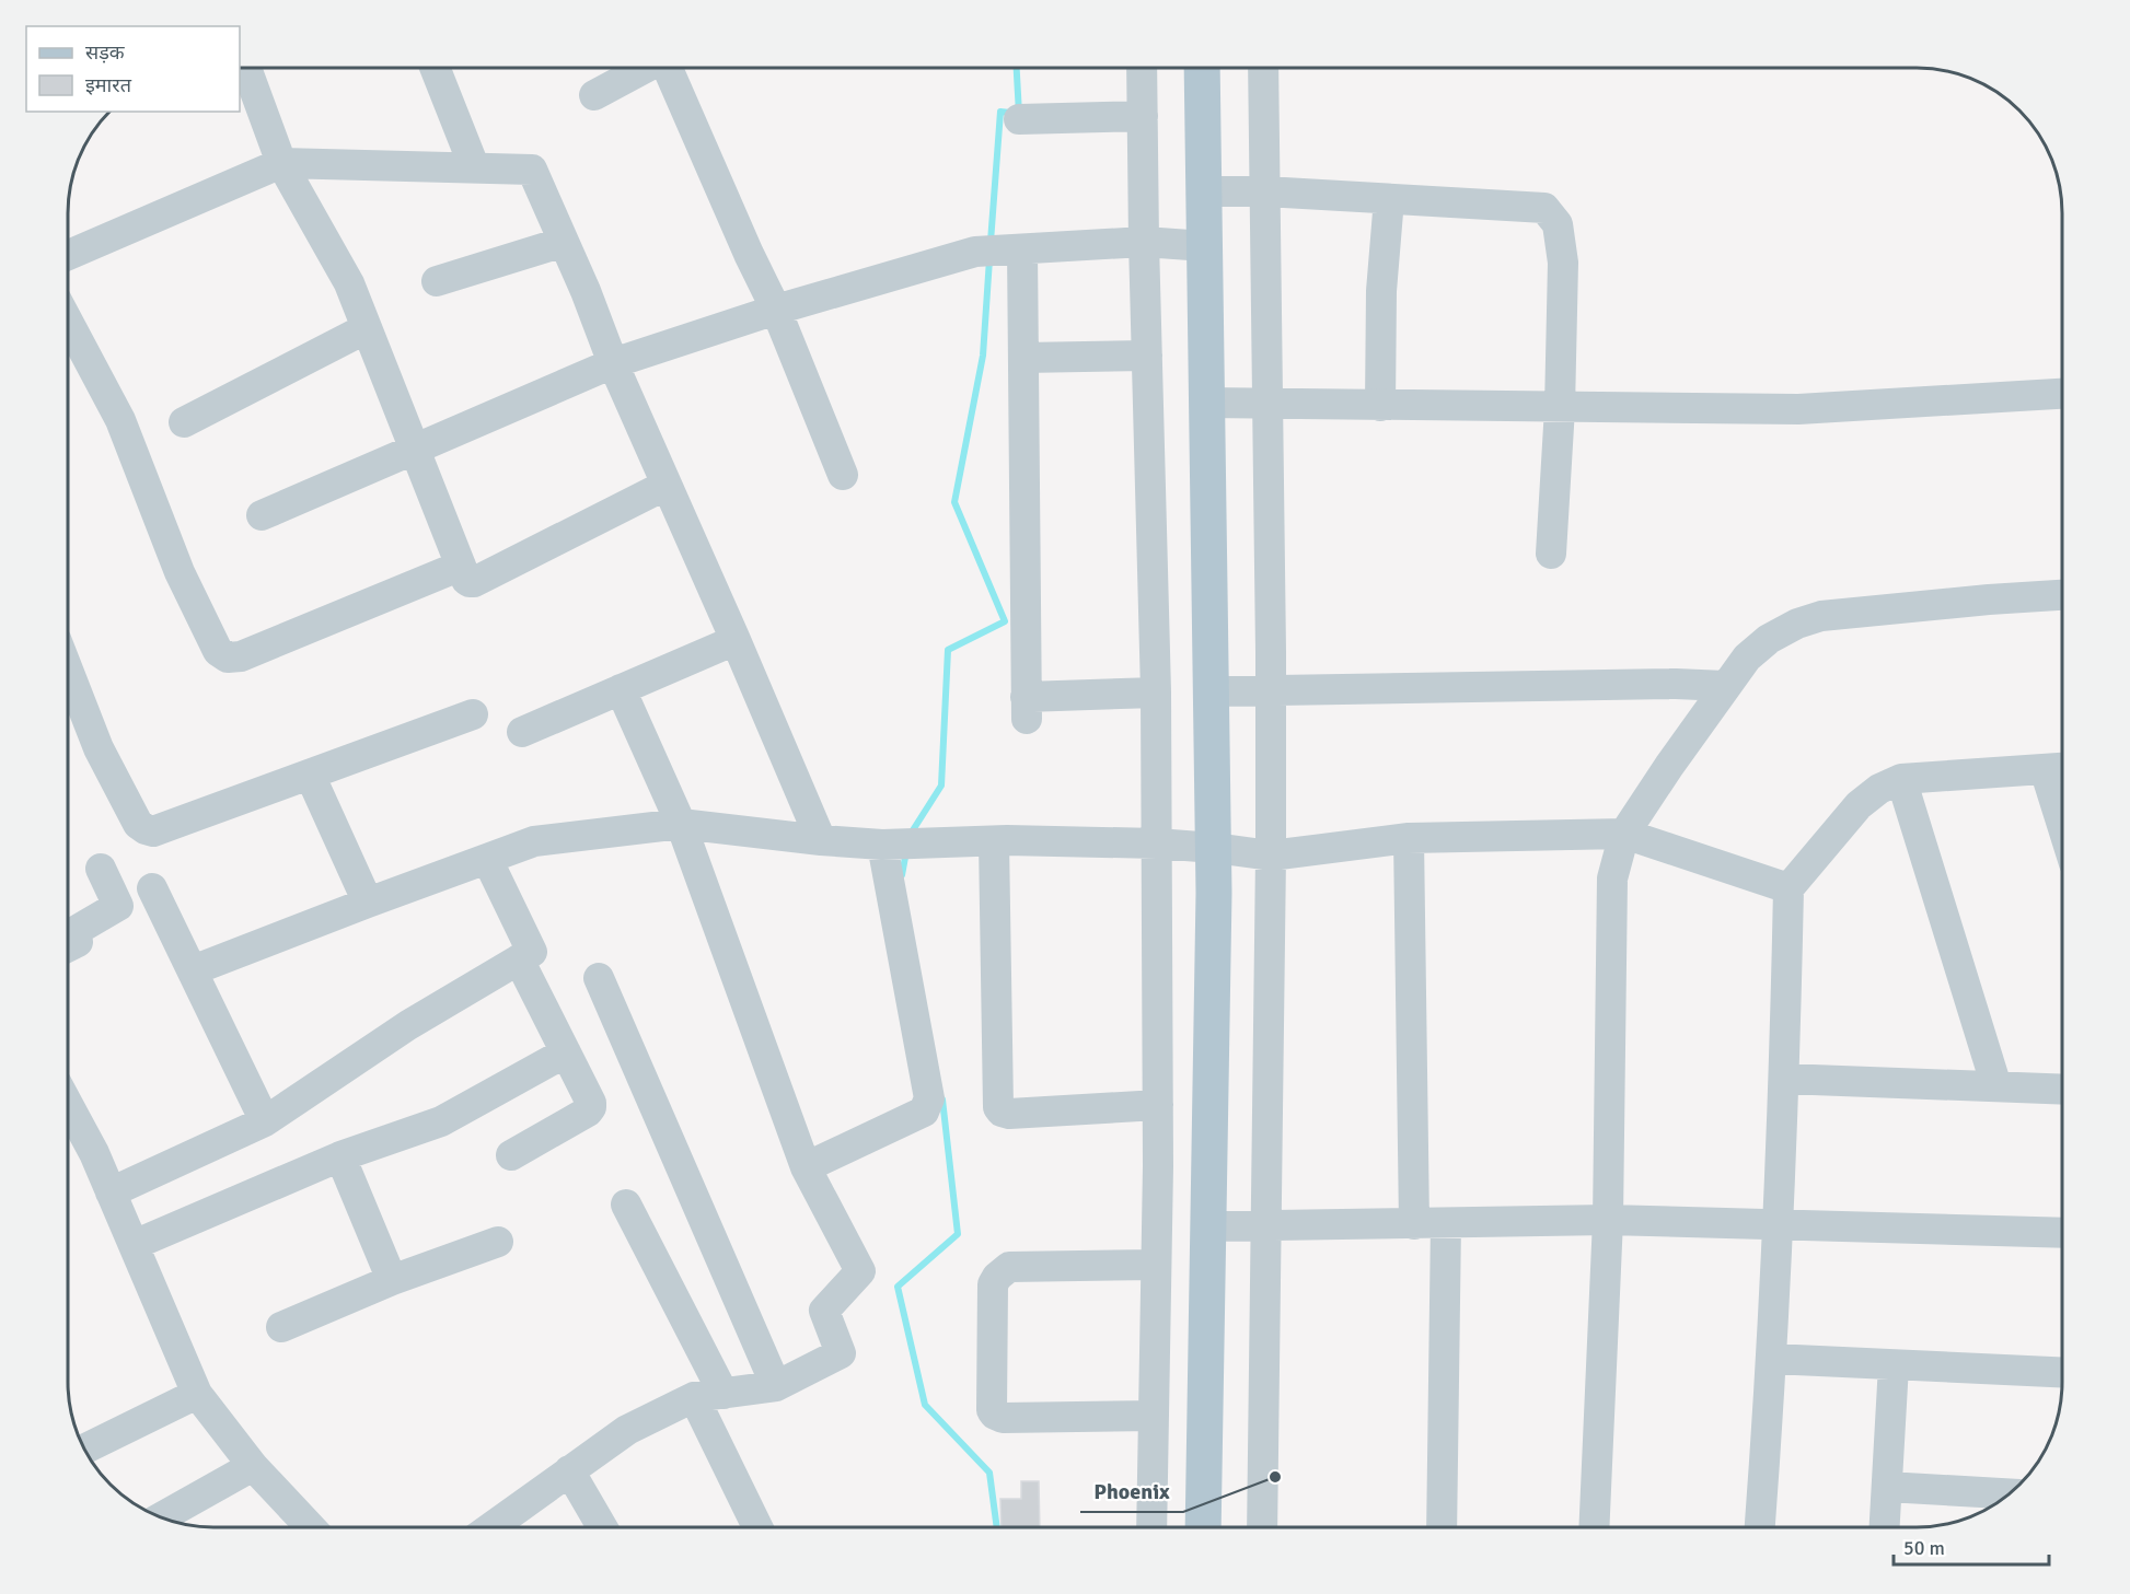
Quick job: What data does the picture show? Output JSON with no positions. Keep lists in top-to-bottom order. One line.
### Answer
{"places":["Phoenix"],"legend":["सड़क","इमारत"],"scale_bar":"50 m"}
